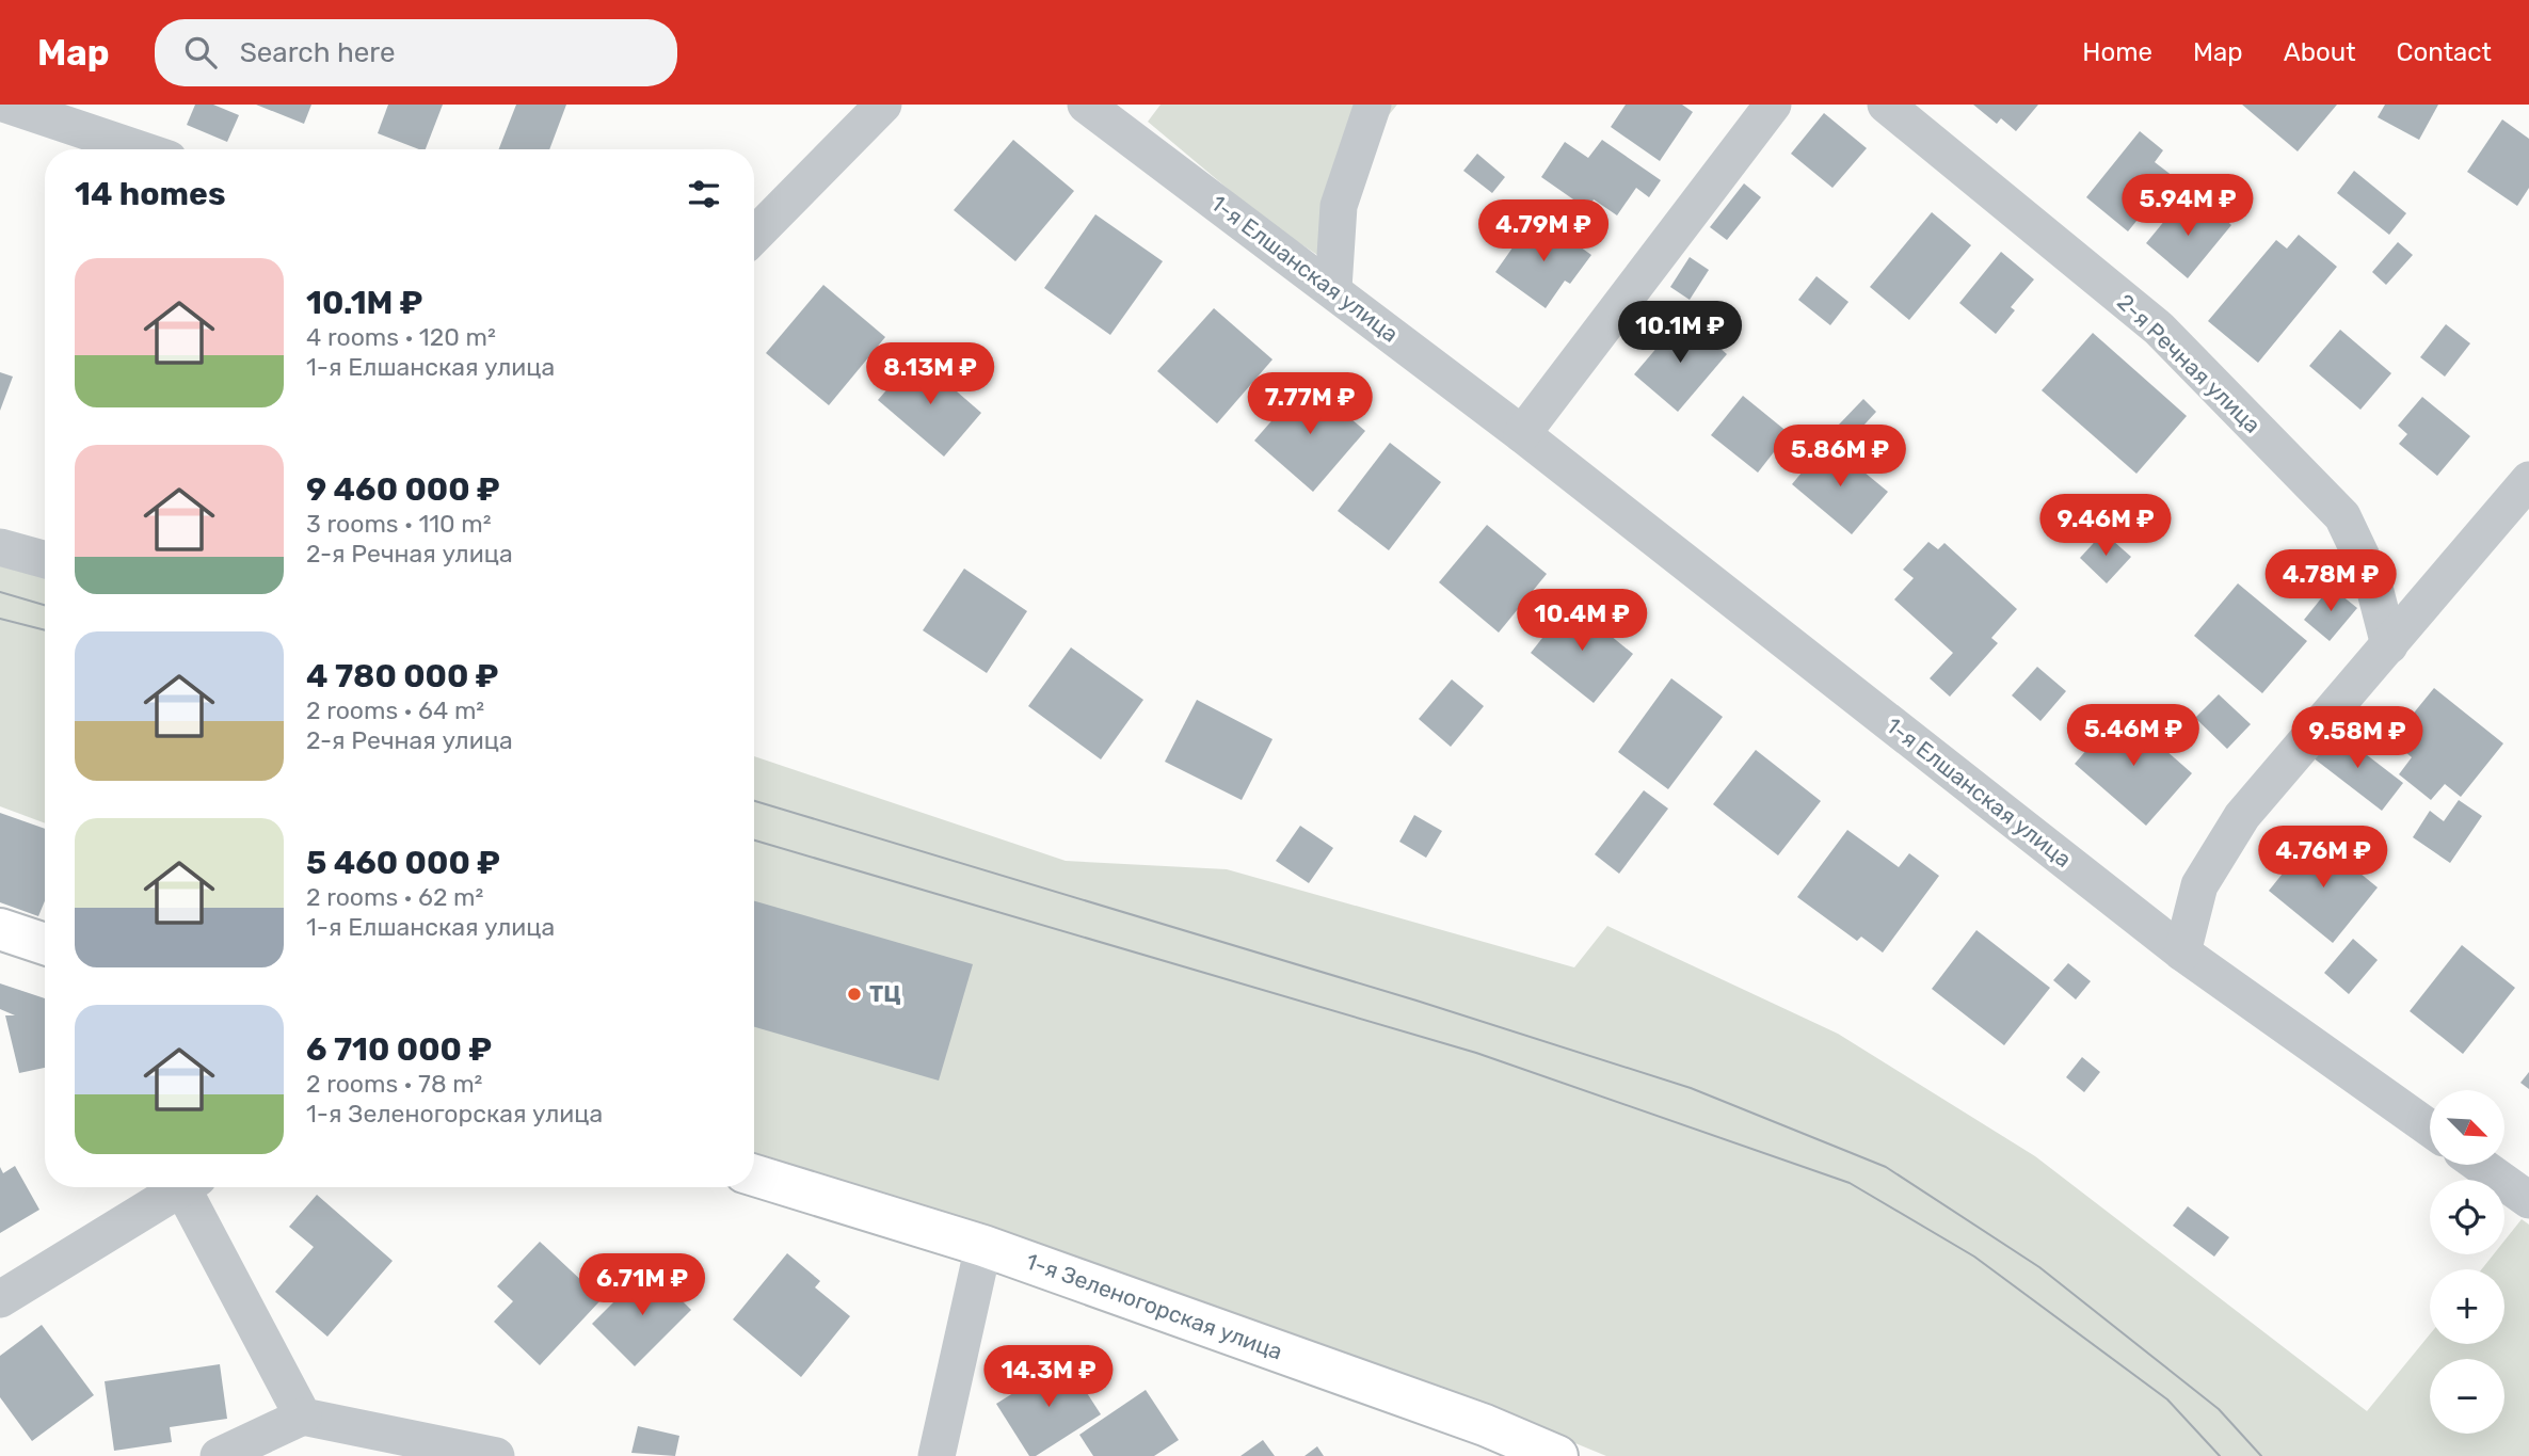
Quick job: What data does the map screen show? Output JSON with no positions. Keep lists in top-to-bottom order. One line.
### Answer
{"streets":{"main road":["1-я Зеленогорская улица"],"street":["1-я Елшанская улица","2-я Речная улица"]},"places":["ТЦ"],"north":"bottom right","page":{"header":"Map","search":"Search here","nav":["Home","Map","About","Contact"],"heading":"14 homes","price":["5.94M ₽","4.79M ₽","10.1M ₽","8.13M ₽","7.77M ₽","5.86M ₽","9.46M ₽","4.78M ₽","10.4M ₽","5.46M ₽","9.58M ₽","4.76M ₽","6.71M ₽","14.3M ₽"],"list":[{"name":"10.1M ₽","note":"4 rooms · 120 m² · 1-я Елшанская улица"},{"name":"9 460 000 ₽","note":"3 rooms · 110 m² · 2-я Речная улица"},{"name":"4 780 000 ₽","note":"2 rooms · 64 m² · 2-я Речная улица"},{"name":"5 460 000 ₽","note":"2 rooms · 62 m² · 1-я Елшанская улица"},{"name":"6 710 000 ₽","note":"2 rooms · 78 m² · 1-я Зеленогорская улица"}],"map_buttons":["+","−"]}}
